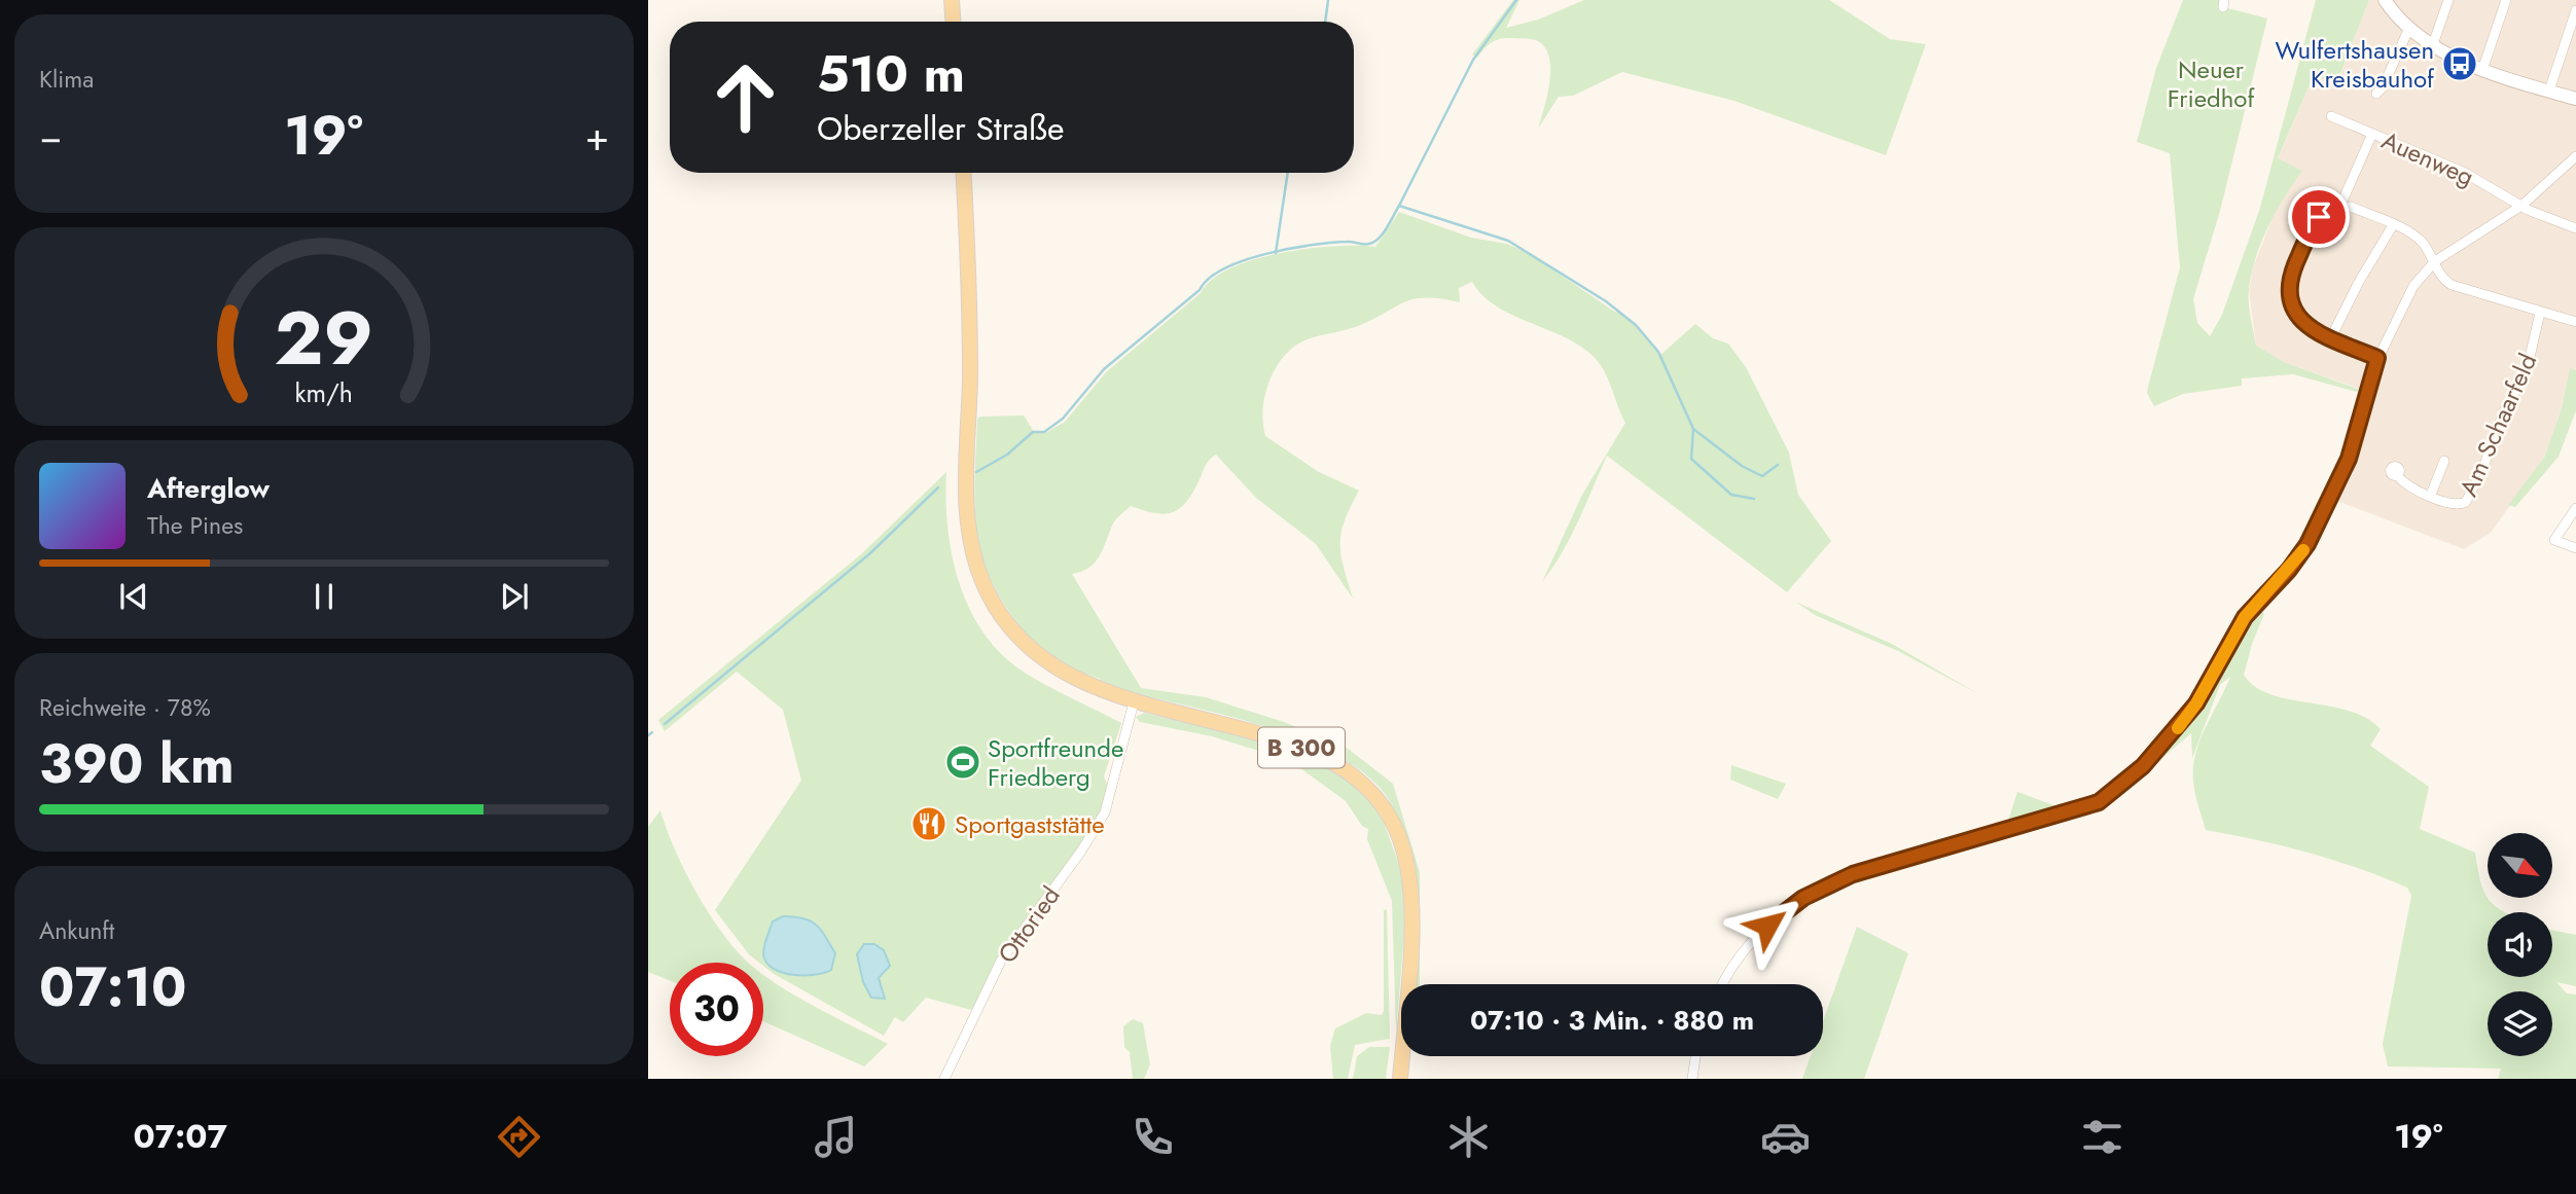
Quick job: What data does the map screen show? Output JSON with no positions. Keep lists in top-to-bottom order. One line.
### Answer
{"streets":{"main road":["B 300"],"street":["Auenweg","Am Schaarfeld","Ottoried"]},"crossings":[["B 300","Ottoried"]],"parks":["Neuer Friedhof"],"places":{"bus stop":["Wulfertshausen Kreisbauhof"],"sports":["Sportfreunde Friedberg"],"restaurant":["Sportgaststätte"]},"north":"bottom right","page":{"tile":["Klima",["Reichweite · 78%","390 km"],["Ankunft","07:10"]],"turn":["510 m","Oberzeller Straße"],"heat":["−","19°","+"],"song":["Afterglow","The Pines"],"limit":"30","trip":"07:10 · 3 Min. · 880 m","tabs":["07:07","19°"],"gauge":["29","km/h"]}}
